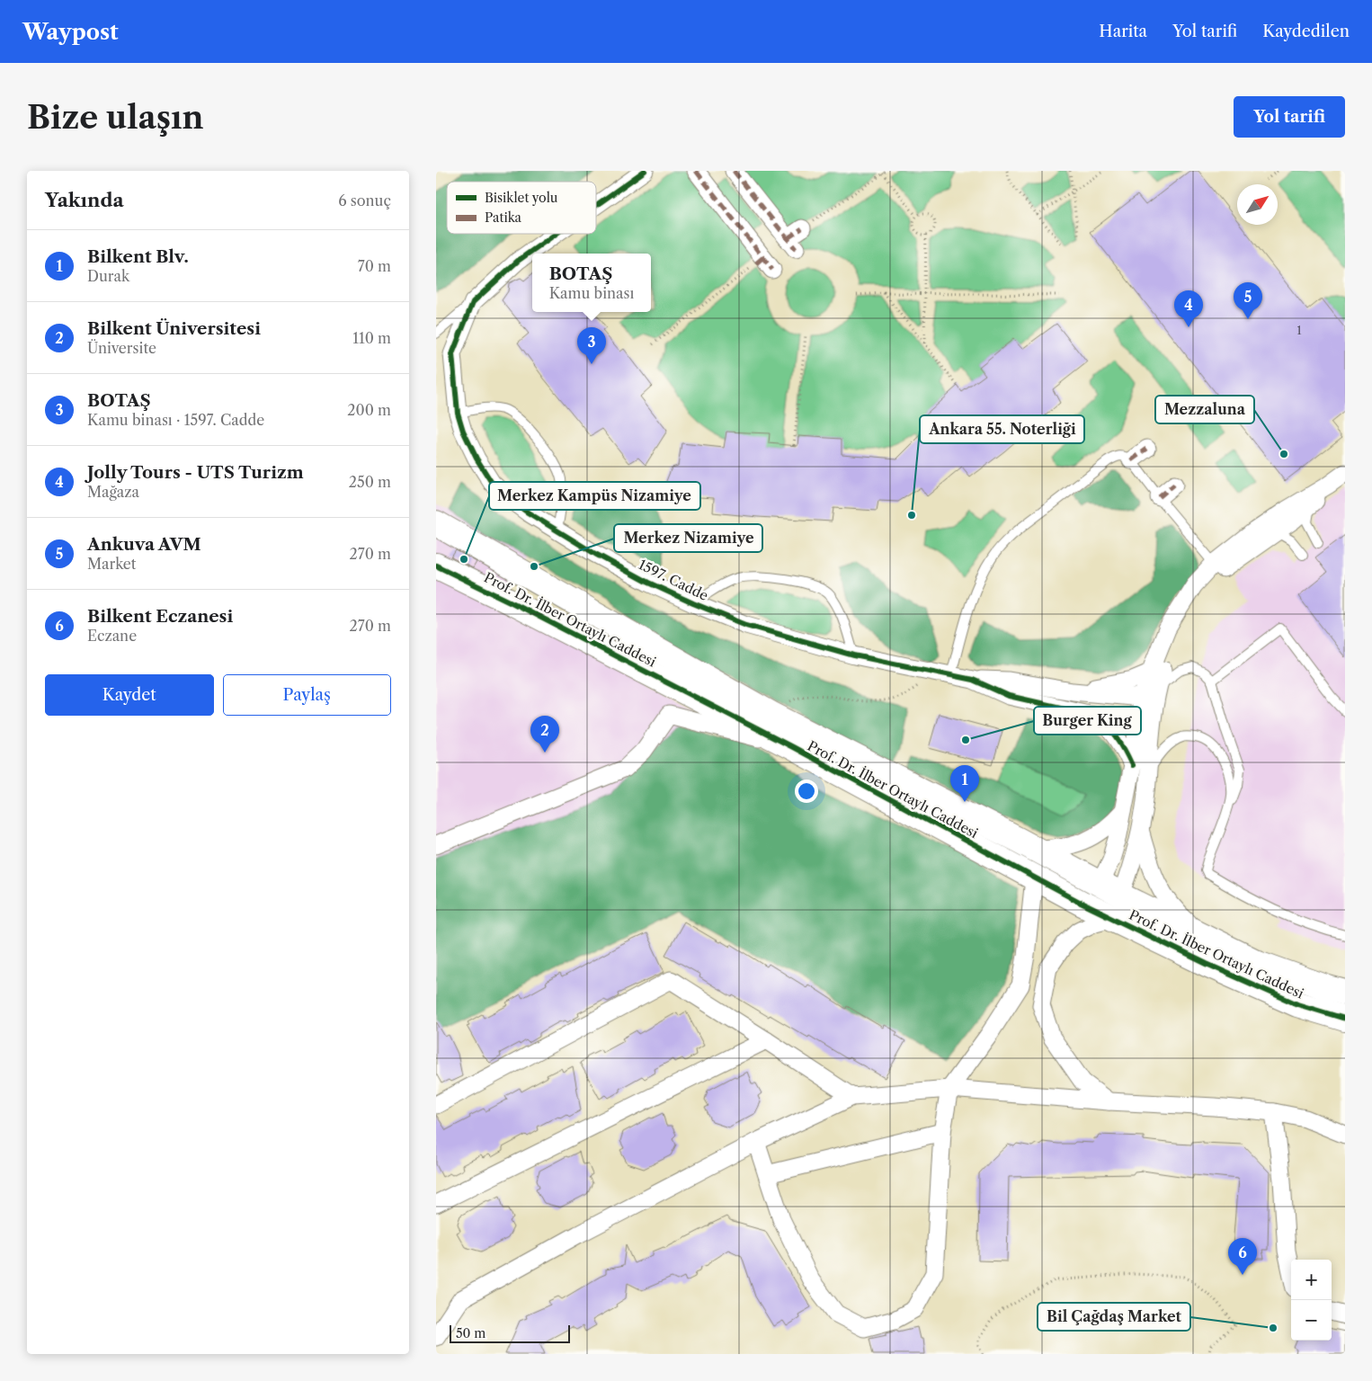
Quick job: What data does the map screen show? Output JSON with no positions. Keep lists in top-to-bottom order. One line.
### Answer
{"streets":{"street":["1597. Cadde","Prof. Dr. İlber Ortaylı Caddesi"]},"places":["Mezzaluna","Ankara 55. Noterliği","Merkez Kampüs Nizamiye","Merkez Nizamiye","Burger King","Bil Çağdaş Market"],"house_numbers":["1"],"legend":["Bisiklet yolu","Patika"],"scale_bar":"50 m","north":"top right","page":{"header":"Waypost","nav":["Harita","Yol tarifi","Kaydedilen"],"buttons":["Yol tarifi",["Kaydet","Paylaş"]],"title":"Bize ulaşın","heading":["Yakında","6 sonuç"],"list":[{"mark":"1","name":"Bilkent Blv.","note":"Durak","value":"70 m"},{"mark":"2","name":"Bilkent Üniversitesi","note":"Üniversite","value":"110 m"},{"mark":"3","name":"BOTAŞ","note":"Kamu binası · 1597. Cadde","value":"200 m"},{"mark":"4","name":"Jolly Tours - UTS Turizm","note":"Mağaza","value":"250 m"},{"mark":"5","name":"Ankuva AVM","note":"Market","value":"270 m"},{"mark":"6","name":"Bilkent Eczanesi","note":"Eczane","value":"270 m"}],"popup":["BOTAŞ","Kamu binası"],"pins":["5","4","3","2","1","6"],"map_buttons":["+","−"],"scale":"50 m"}}
